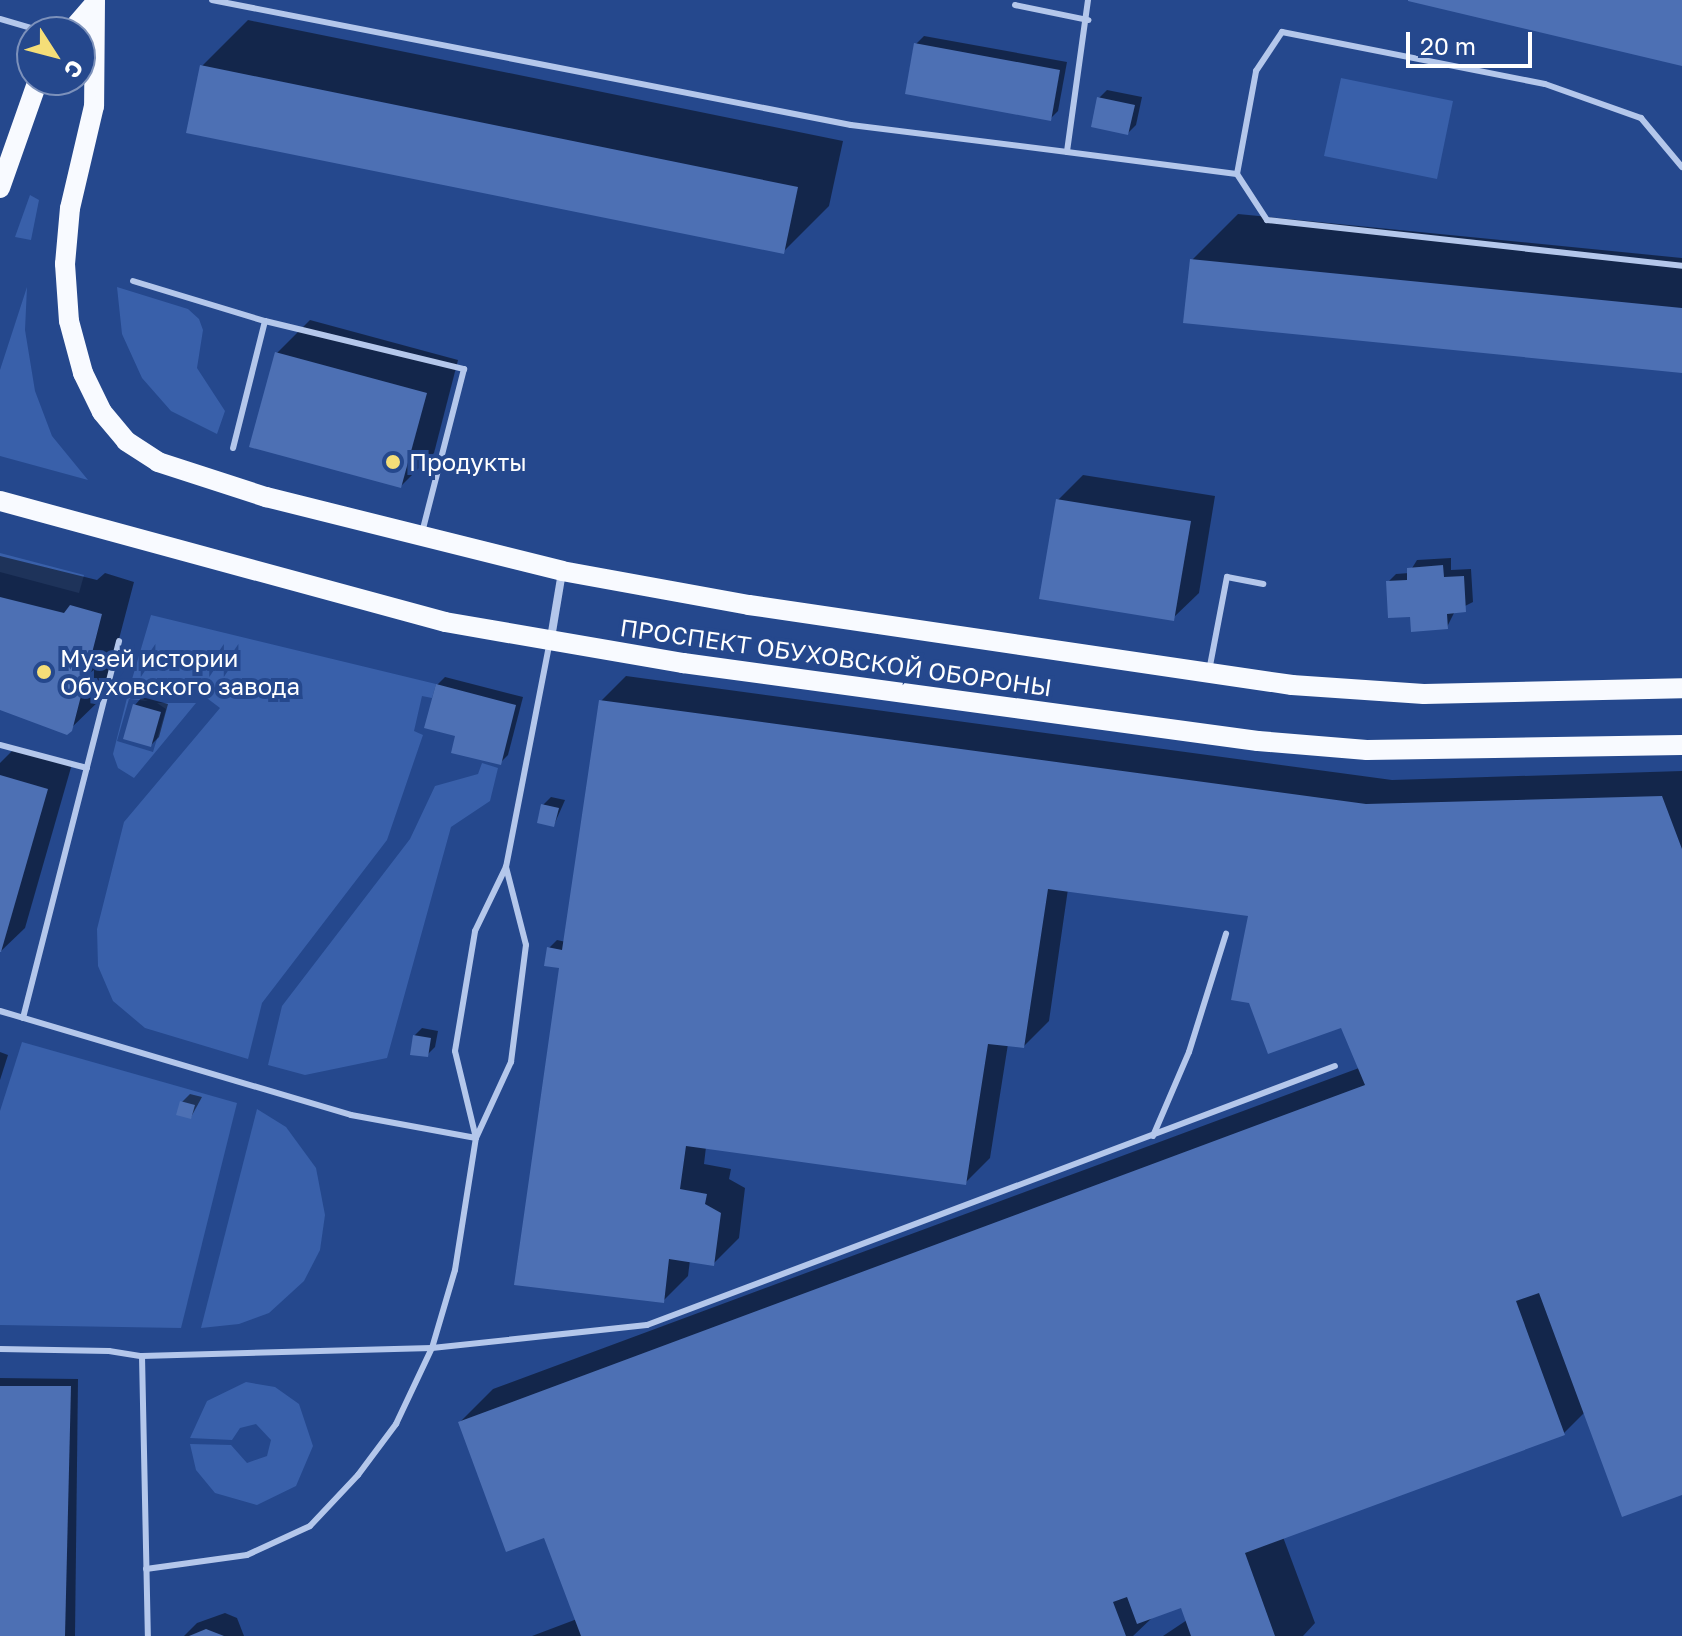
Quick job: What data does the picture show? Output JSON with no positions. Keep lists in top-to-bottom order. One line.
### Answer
{"streets":{"main road":["ПРОСПЕКТ ОБУХОВСКОЙ ОБОРОНЫ"]},"places":["Продукты","Музей истории Обуховского завода"],"scale_bar":"20 m","north":"bottom right"}
